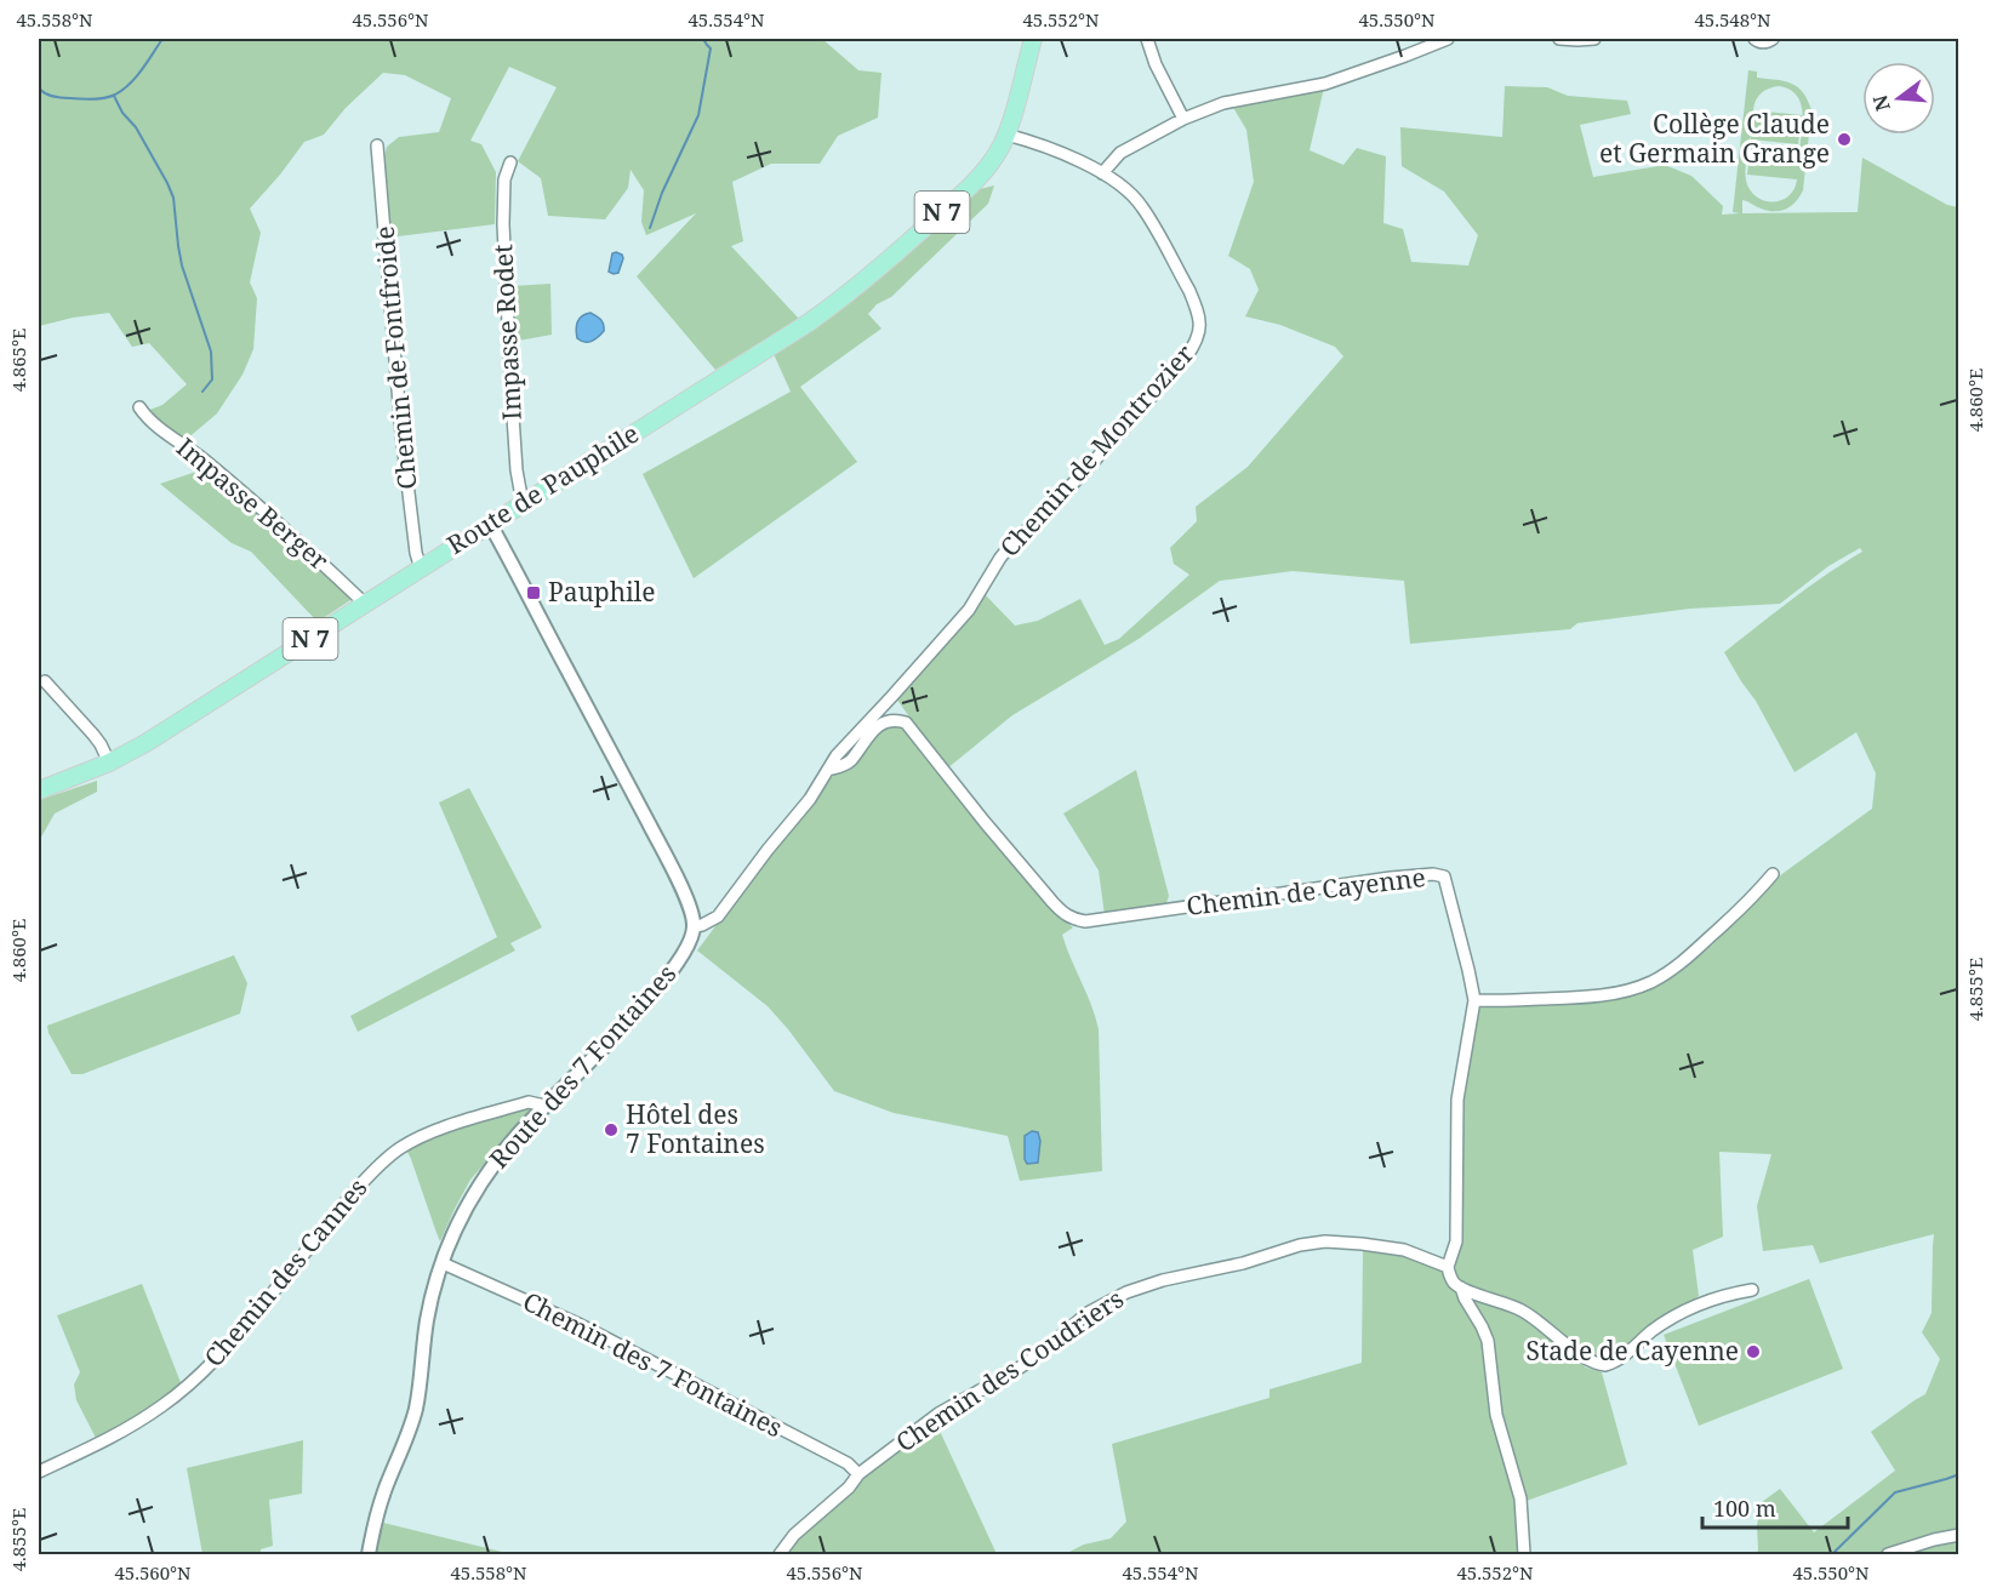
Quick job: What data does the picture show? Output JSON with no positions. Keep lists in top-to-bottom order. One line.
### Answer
{"streets":{"main road":["N 7","Route de Pauphile"],"street":["Impasse Rodet","Chemin de Fontfroide","Chemin de Montrozier","Impasse Berger","Chemin de Cayenne","Route des 7 Fontaines","Chemin des Cannes","Chemin des 7 Fontaines","Chemin des Coudriers"]},"crossings":[["N 7","Chemin de Montrozier"],["N 7","Route de Pauphile"],["Impasse Rodet","Route de Pauphile"],["Chemin de Fontfroide","Route de Pauphile"],["Chemin de Montrozier","Route de Pauphile"],["Chemin de Montrozier","Chemin de Cayenne"],["Chemin de Montrozier","Route des 7 Fontaines"],["Route de Pauphile","Impasse Berger"],["Chemin de Cayenne","Chemin des Coudriers"],["Route des 7 Fontaines","Chemin des Cannes"],["Route des 7 Fontaines","Chemin des 7 Fontaines"],["Chemin des 7 Fontaines","Chemin des Coudriers"]],"places":{"other":["Collège Claude et Germain Grange","Hôtel des 7 Fontaines","Stade de Cayenne"],"transit":["Pauphile"]},"scale_bar":"100 m","north":"left","coordinates":["45.558°N","45.556°N","45.554°N","45.552°N","45.550°N","45.548°N","4.865°E","4.860°E","4.855°E","45.560°N"]}
